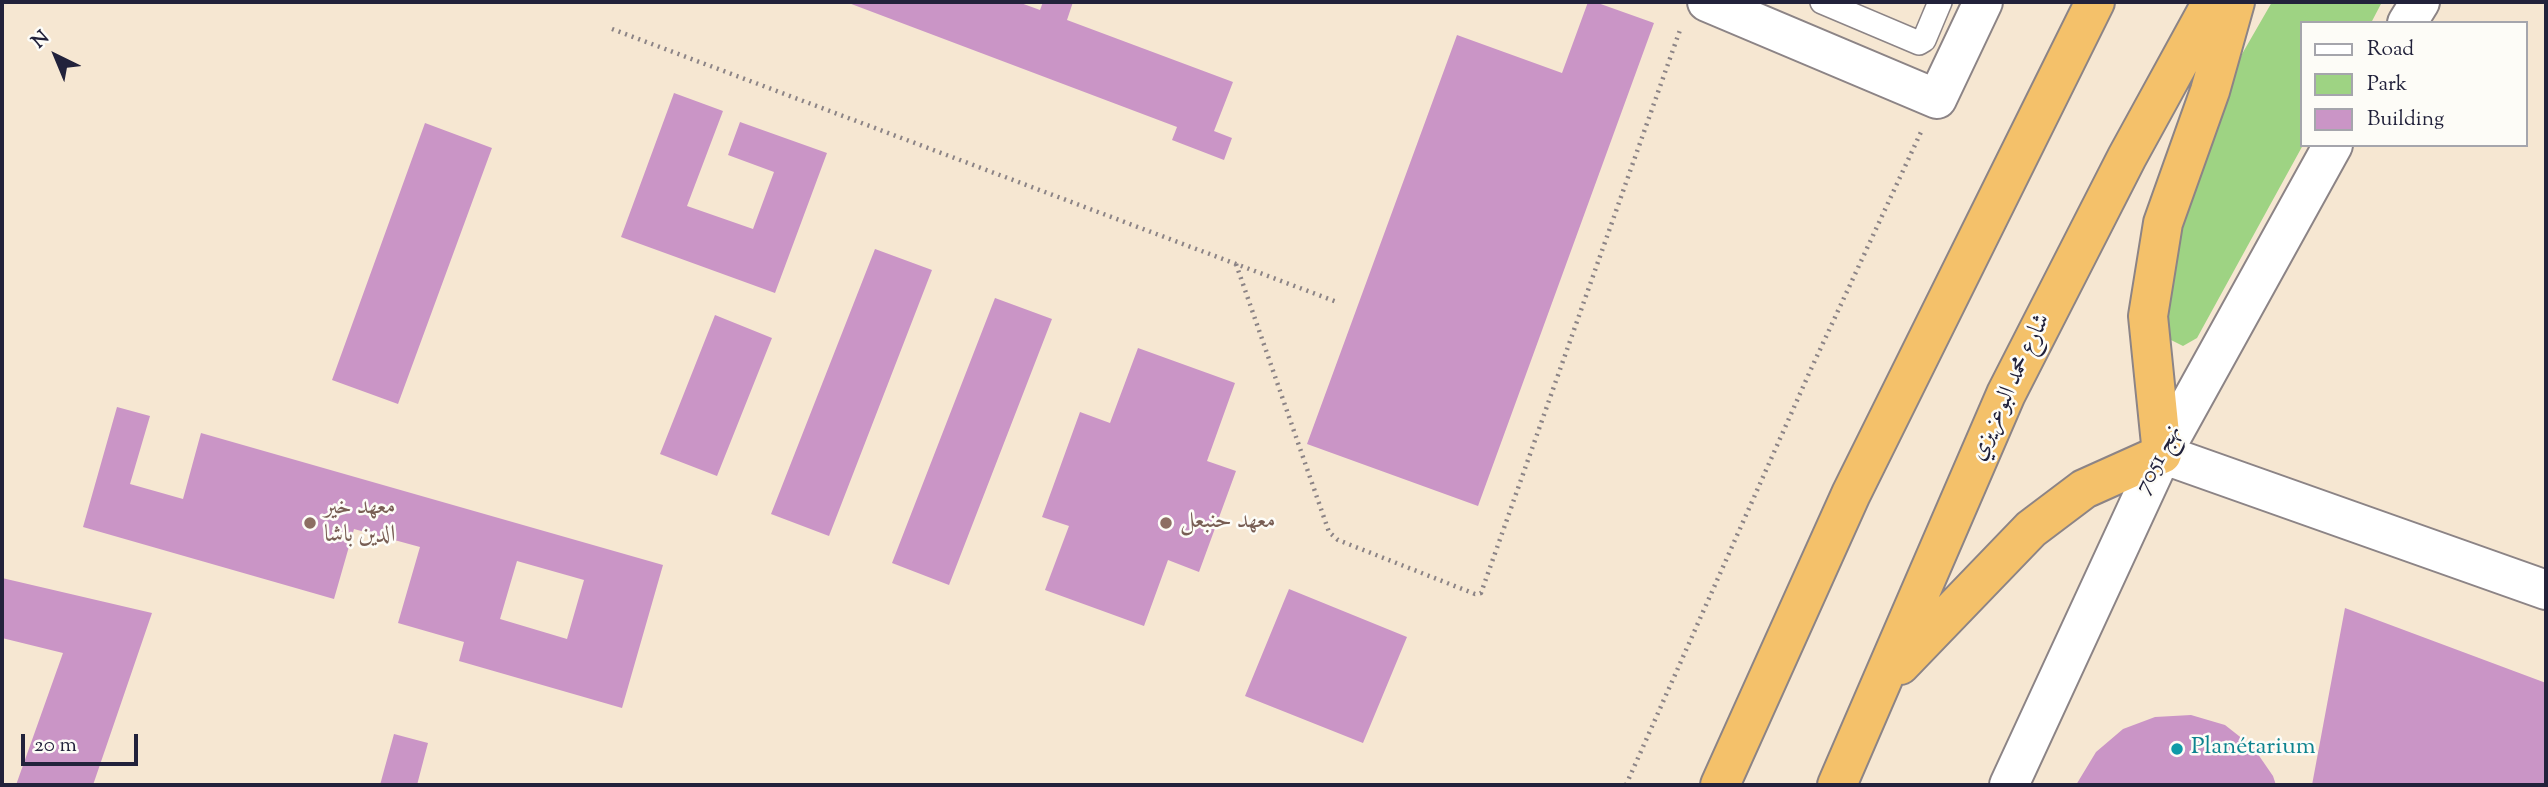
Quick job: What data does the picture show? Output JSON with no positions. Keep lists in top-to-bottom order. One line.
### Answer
{"streets":{"highway":["شارع محمد البوعزيزي"],"street":["نهج 7051"]},"places":["معهد خير الدين باشا","معهد حنبعل","Planétarium"],"legend":["Road","Park","Building"],"scale_bar":"20 m","north":"top left"}
